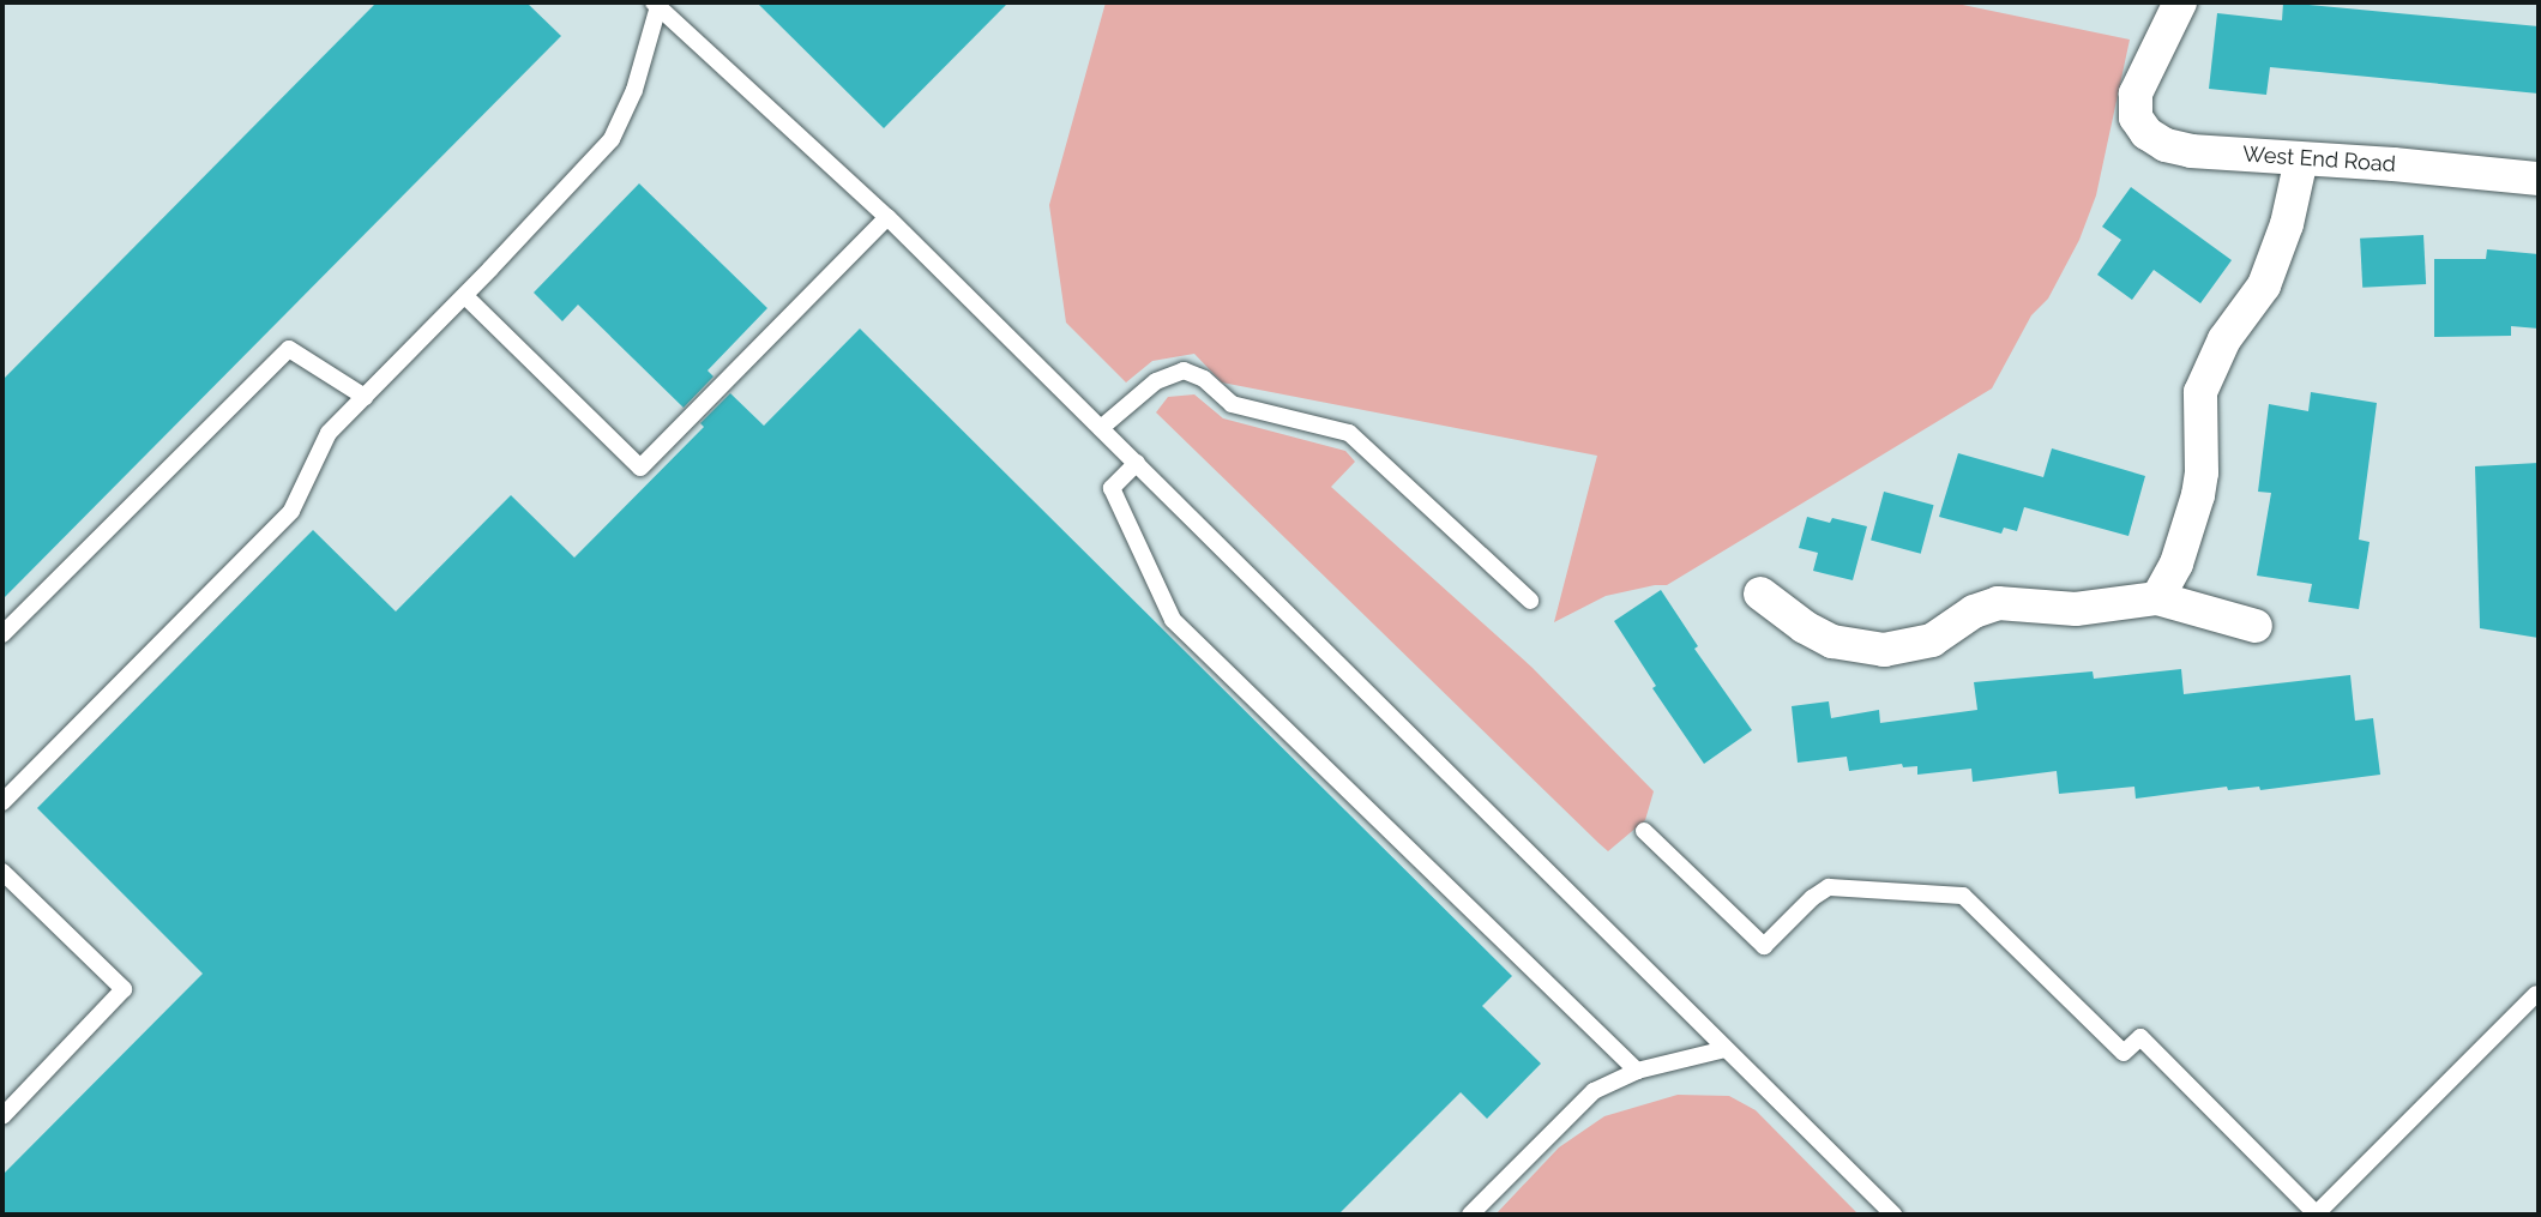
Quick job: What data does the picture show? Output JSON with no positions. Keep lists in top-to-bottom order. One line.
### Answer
{"streets":{"street":["West End Road"]}}
